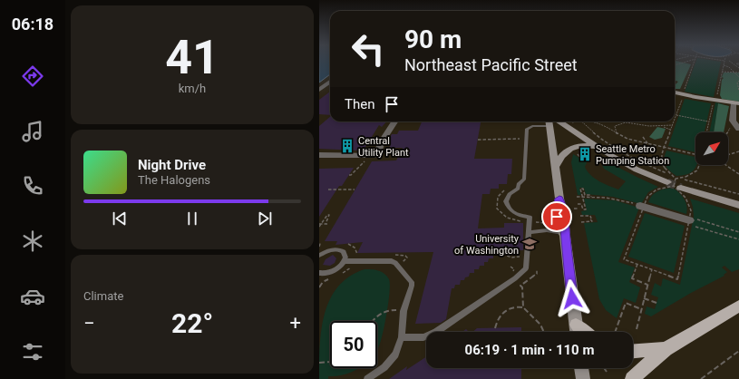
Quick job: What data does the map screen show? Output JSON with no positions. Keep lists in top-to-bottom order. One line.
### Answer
{"places":{"building":["Central Utility Plant","Seattle Metro Pumping Station"],"school or university":["University of Washington"]},"north":"top right","page":{"tabs":"06:18","tile":[["41","km/h"],"Climate"],"turn":["90 m","Northeast Pacific Street"],"then":"Then","song":["Night Drive","The Halogens"],"heat":["−","22°","+"],"limit":"50","trip":"06:19 · 1 min · 110 m"}}
